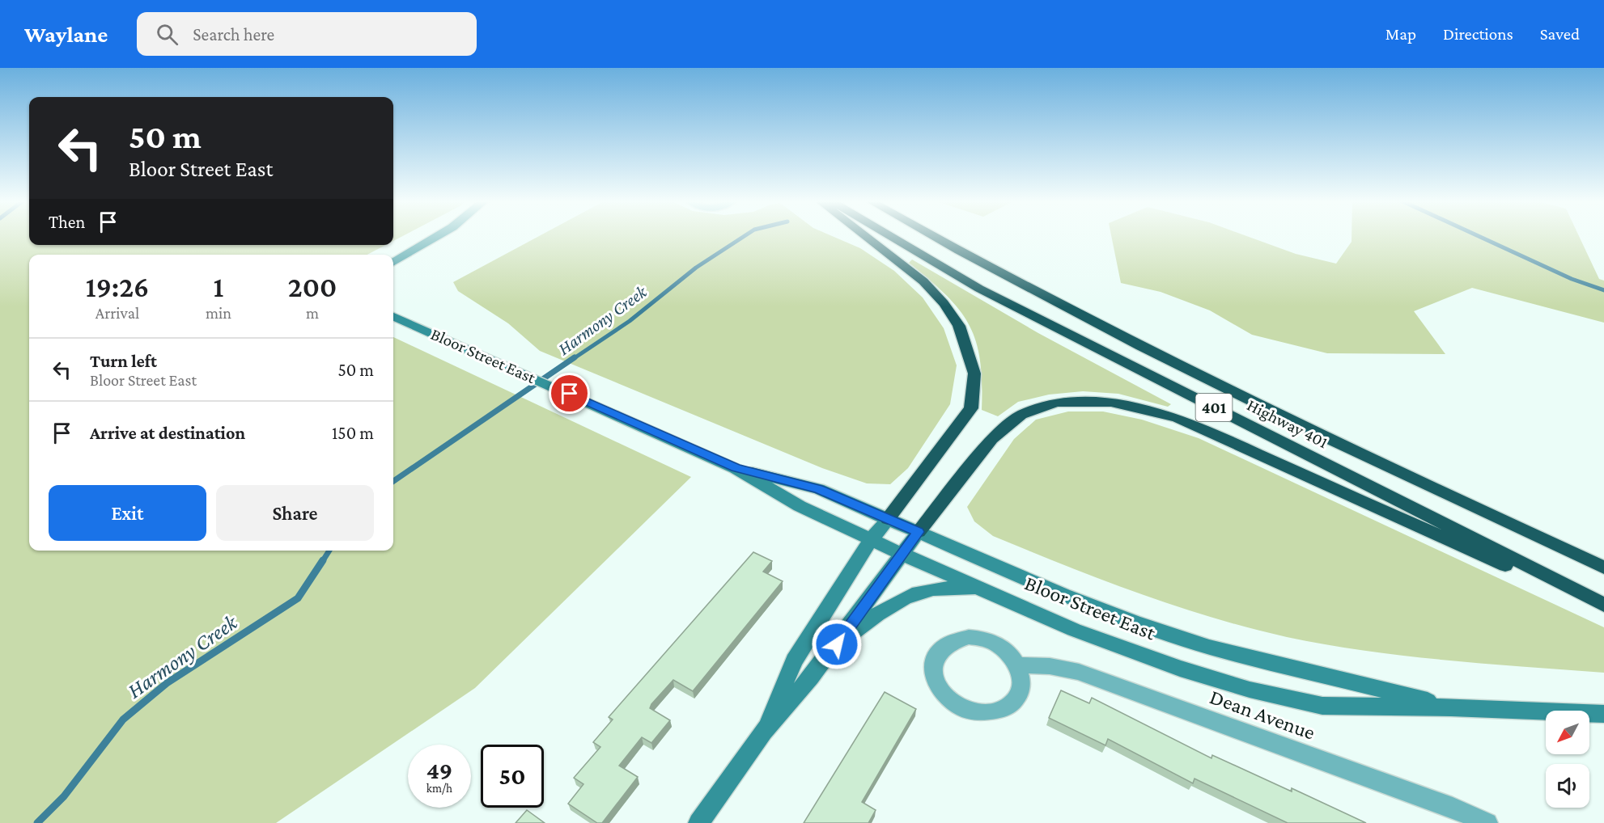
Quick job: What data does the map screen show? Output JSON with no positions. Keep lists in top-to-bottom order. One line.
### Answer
{"streets":{"highway":["401","Highway 401"],"main road":["Bloor Street East"],"street":["Dean Avenue"]},"water":["Harmony Creek"],"north":"bottom left","page":{"header":"Waylane","search":"Search here","nav":["Map","Directions","Saved"],"turn":["50 m","Bloor Street East"],"then":"Then","eta":["19:26","Arrival","1","min","200","m"],"list":[{"name":"Turn left","note":"Bloor Street East","value":"50 m"},{"name":"Arrive at destination","value":"150 m"}],"buttons":["Exit","Share"],"speed":"49 km/h","limit":"50"}}
